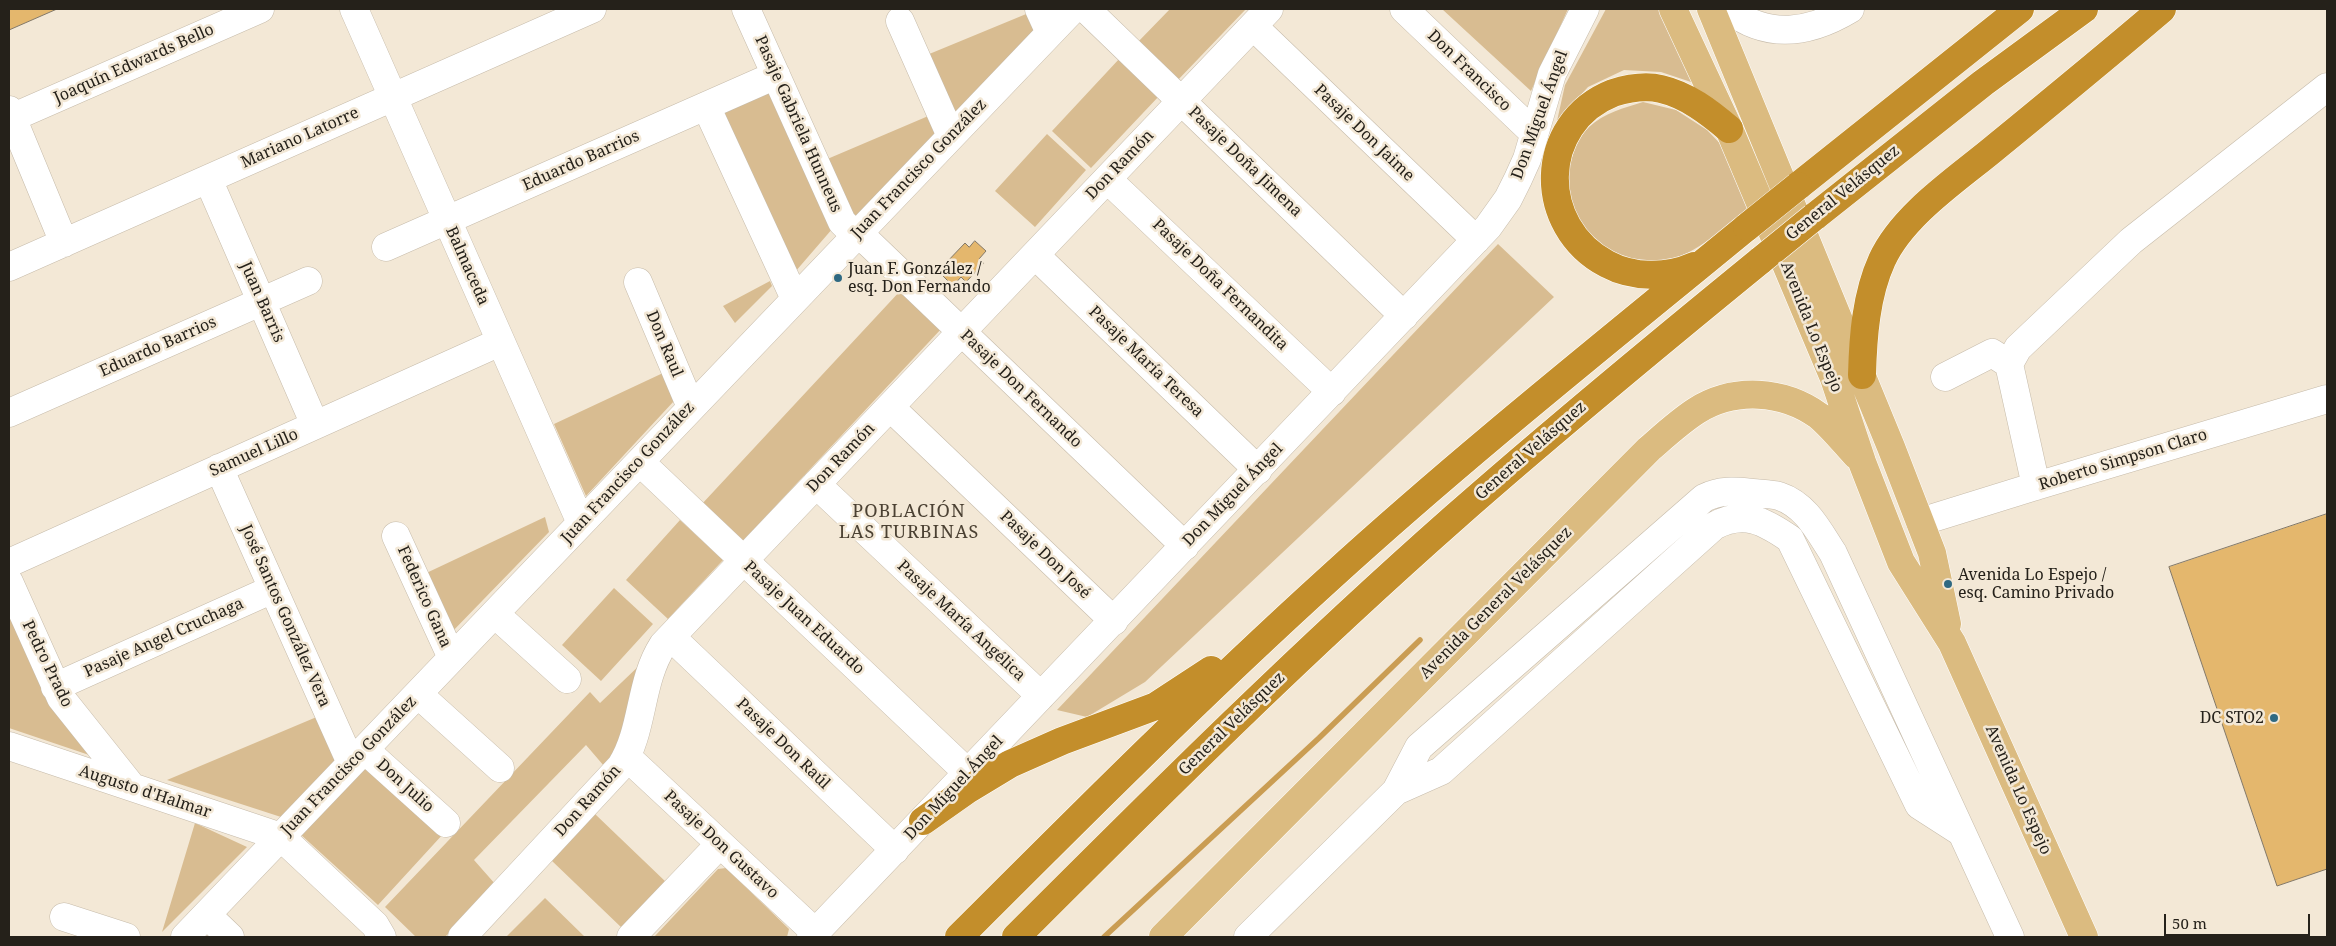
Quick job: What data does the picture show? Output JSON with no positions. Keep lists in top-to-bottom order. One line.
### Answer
{"streets":{"highway":["General Velásquez"],"main road":["Avenida Lo Espejo","Avenida General Velásquez"],"street":["Joaquín Edwards Bello","Don Francisco","Don Miguel Ángel","Pasaje Gabriela Hunneus","Pasaje Don Jaime","Mariano Latorre","Eduardo Barrios","Pasaje Doña Jimena","Don Ramón","Juan Francisco González","Balmaceda","Pasaje Doña Fernandita","Juan Barris","Don Raul","Pasaje María Teresa","Pasaje Don Fernando","Samuel Lillo","Roberto Simpson Claro","Pasaje Don José","Federico Gana","José Santos González Vera","Pasaje Juan Eduardo","Pasaje María Angélica","Pasaje Angel Cruchaga","Pedro Prado","Pasaje Don Raúl","Don Julio","Augusto d'Halmar","Pasaje Don Gustavo"]},"crossings":[["Don Francisco","Don Miguel Ángel"],["Don Miguel Ángel","Pasaje Don Jaime"],["Don Miguel Ángel","Pasaje Doña Jimena"],["Don Miguel Ángel","Pasaje Doña Fernandita"],["Don Miguel Ángel","Pasaje María Teresa"],["Don Miguel Ángel","Pasaje Don Fernando"],["Don Miguel Ángel","Pasaje Don José"],["Don Miguel Ángel","Pasaje Juan Eduardo"],["Don Miguel Ángel","Pasaje María Angélica"],["Don Miguel Ángel","Pasaje Don Raúl"],["Don Miguel Ángel","Pasaje Don Gustavo"],["Pasaje Gabriela Hunneus","Eduardo Barrios"],["Pasaje Gabriela Hunneus","Juan Francisco González"],["Pasaje Gabriela Hunneus","Pasaje Don Fernando"],["Pasaje Don Jaime","Don Ramón"],["Mariano Latorre","Balmaceda"],["Mariano Latorre","Juan Barris"],["Eduardo Barrios","Balmaceda"],["Eduardo Barrios","Juan Barris"],["Pasaje Doña Jimena","Don Ramón"],["Don Ramón","Pasaje Doña Fernandita"],["Don Ramón","Pasaje María Teresa"],["Don Ramón","Pasaje Don Fernando"],["Don Ramón","Pasaje Don José"],["Don Ramón","Pasaje Juan Eduardo"],["Don Ramón","Pasaje María Angélica"],["Don Ramón","Pasaje Don Raúl"],["Don Ramón","Pasaje Don Gustavo"],["Juan Francisco González","Balmaceda"],["Juan Francisco González","Don Raul"],["Juan Francisco González","Pasaje Don Fernando"],["Juan Francisco González","Federico Gana"],["Juan Francisco González","José Santos González Vera"],["Juan Francisco González","Pasaje Juan Eduardo"],["Juan Francisco González","Don Julio"],["Juan Francisco González","Augusto d'Halmar"],["Balmaceda","Samuel Lillo"],["Juan Barris","Samuel Lillo"],["Avenida Lo Espejo","Roberto Simpson Claro"],["Avenida Lo Espejo","Avenida General Velásquez"],["Samuel Lillo","José Santos González Vera"],["José Santos González Vera","Pasaje Angel Cruchaga"],["José Santos González Vera","Don Julio"],["Pasaje Angel Cruchaga","Pedro Prado"],["Pedro Prado","Augusto d'Halmar"]],"districts":["POBLACIÓN LAS TURBINAS"],"places":["Juan F. González / esq. Don Fernando","Avenida Lo Espejo / esq. Camino Privado","DC STO2"],"scale_bar":"50 m"}
